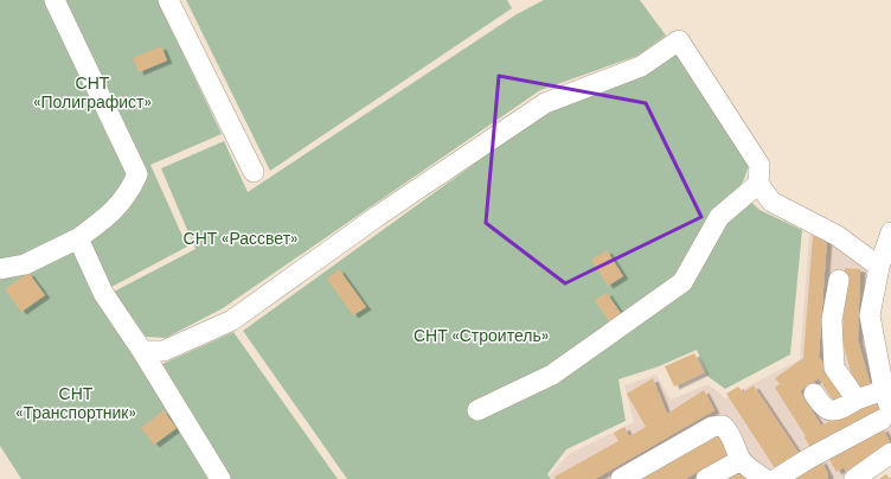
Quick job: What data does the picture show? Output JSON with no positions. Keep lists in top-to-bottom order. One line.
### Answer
{"parks":["СНТ «Полиграфист»","СНТ «Рассвет»","СНТ «Строитель»","СНТ «Транспортник»"]}
